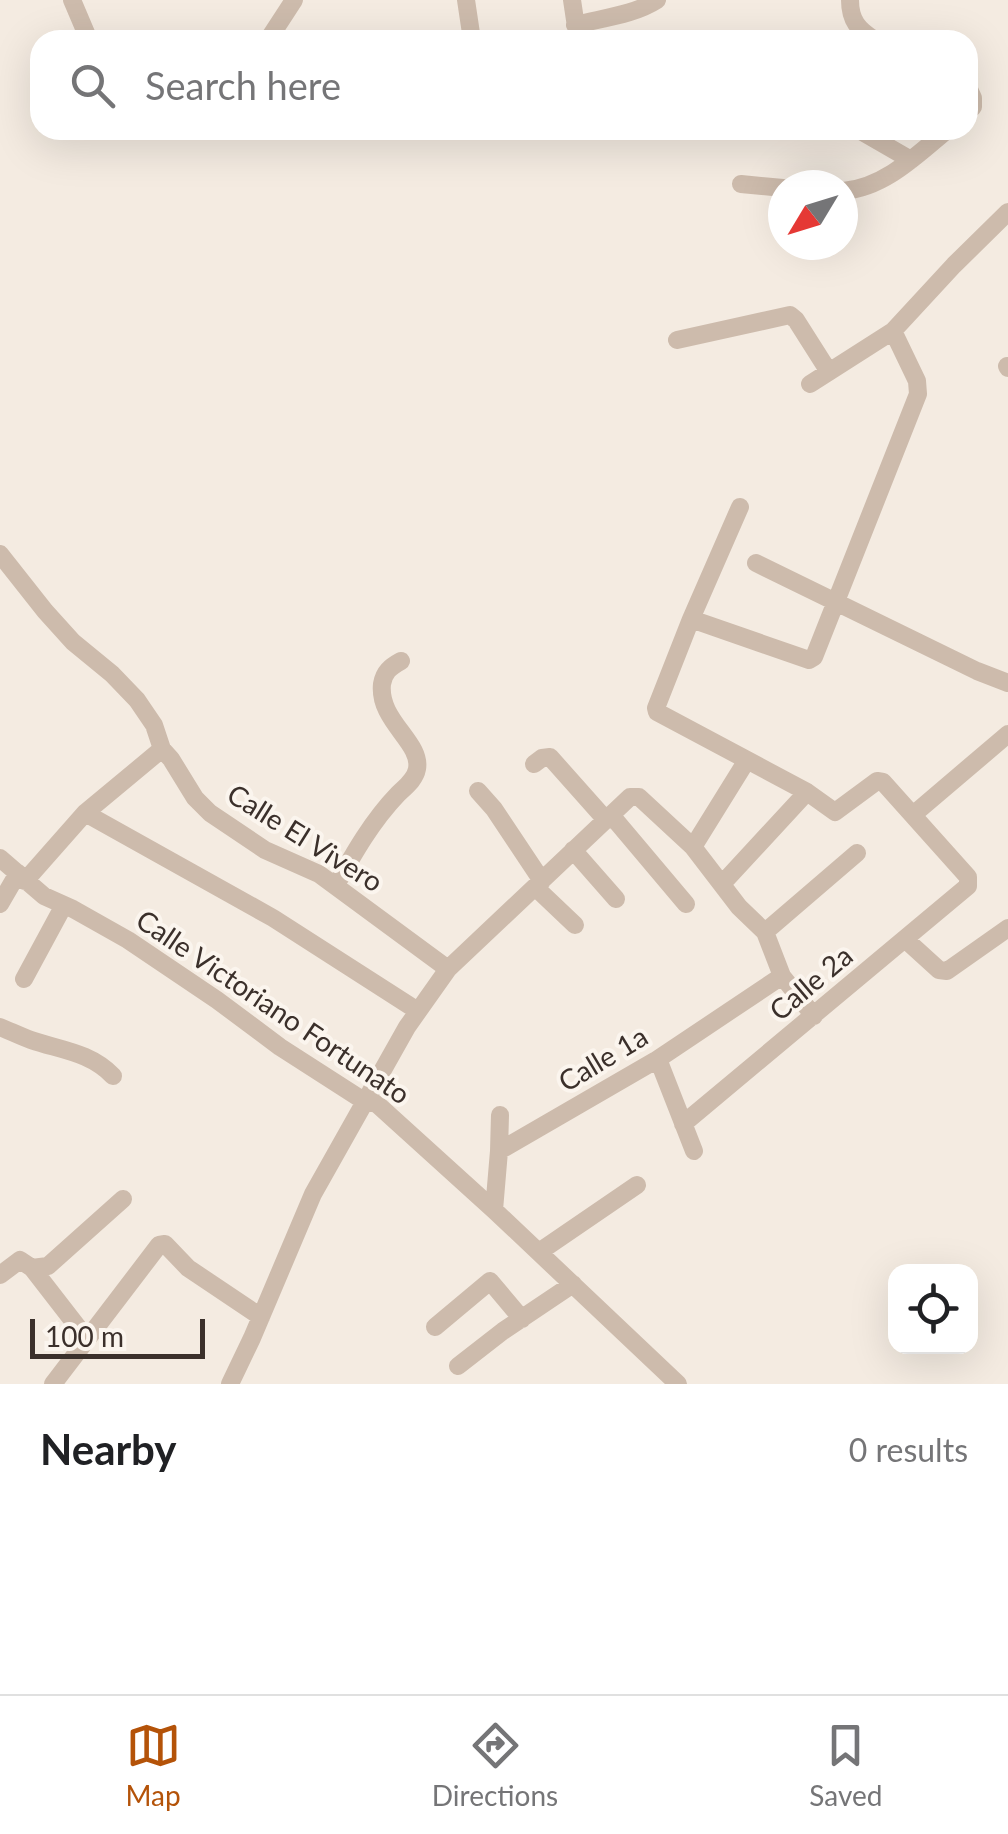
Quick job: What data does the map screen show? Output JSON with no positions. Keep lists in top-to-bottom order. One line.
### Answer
{"streets":{"street":["Calle El Vivero","Calle 2a","Calle Victoriano Fortunato","Calle 1a"]},"scale_bar":"100 m","north":"bottom left","page":{"search":"Search here","scale":"100 m","heading":["Nearby","0 results"],"nav":["Map","Directions","Saved"]}}
